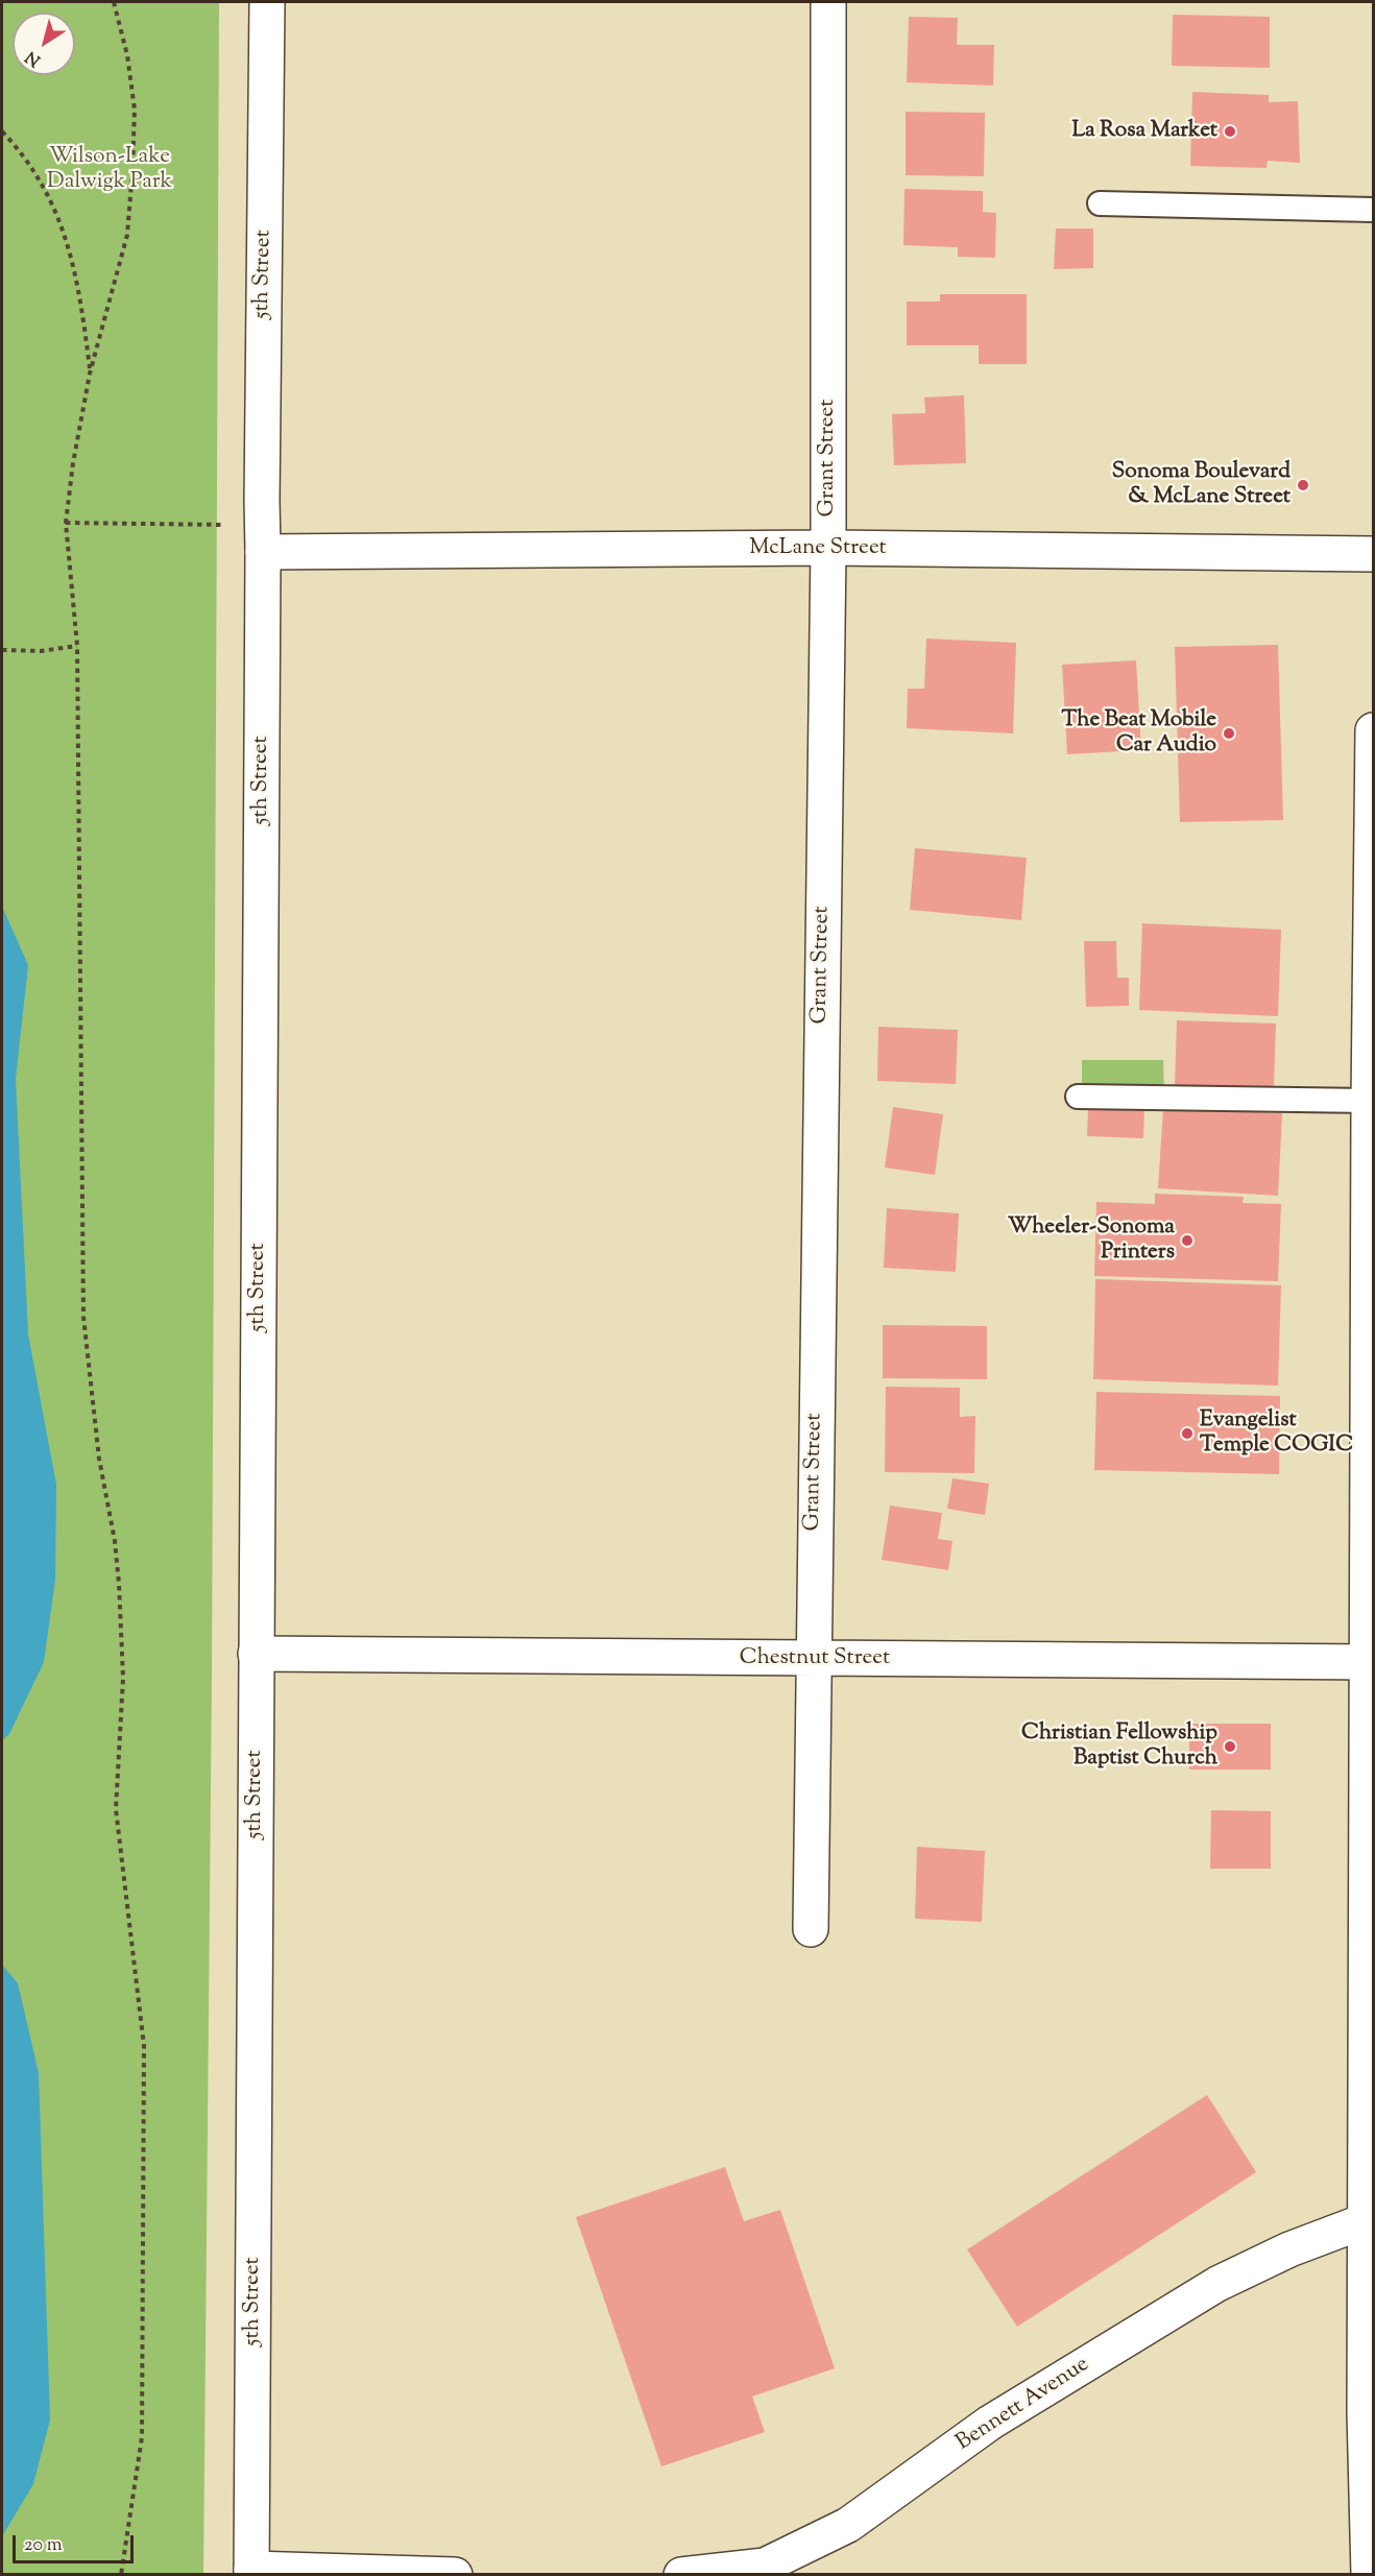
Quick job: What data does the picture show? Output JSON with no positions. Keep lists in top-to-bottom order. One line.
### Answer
{"streets":{"street":["5th Street","Grant Street","McLane Street","Chestnut Street","Bennett Avenue"]},"crossings":[["5th Street","McLane Street"],["5th Street","Chestnut Street"],["Grant Street","McLane Street"],["Grant Street","Chestnut Street"]],"parks":["Wilson-Lake Dalwigk Park"],"places":["La Rosa Market","Sonoma Boulevard & McLane Street","The Beat Mobile Car Audio","Wheeler-Sonoma Printers","Evangelist Temple COGIC","Christian Fellowship Baptist Church"],"scale_bar":"20 m","north":"bottom left"}
